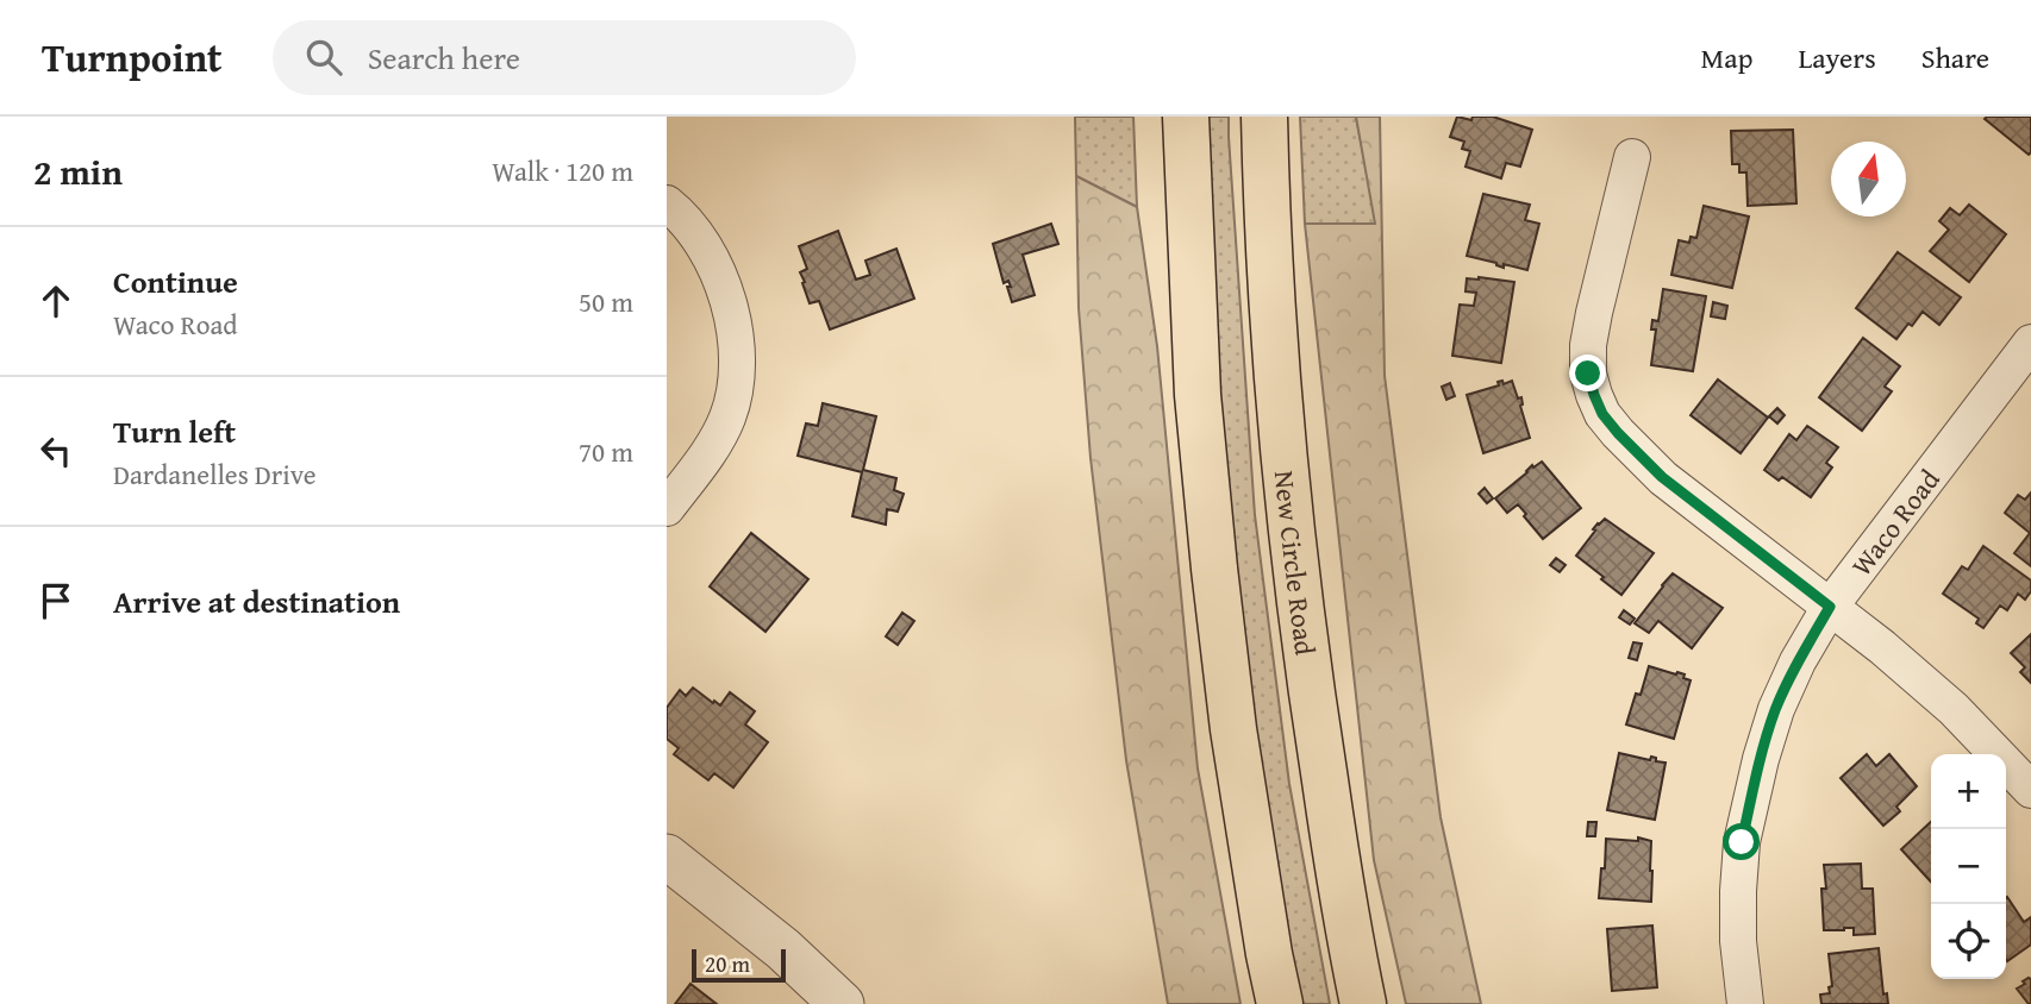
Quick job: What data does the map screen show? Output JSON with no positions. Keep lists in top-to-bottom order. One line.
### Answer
{"streets":{"highway":["New Circle Road"],"street":["Waco Road"]},"scale_bar":"20 m","north":"top","page":{"header":"Turnpoint","search":"Search here","nav":["Map","Layers","Share"],"heading":["2 min","Walk · 120 m"],"list":[["Continue","Waco Road","50 m"],["Turn left","Dardanelles Drive","70 m"],"Arrive at destination"],"map_buttons":["+","−"],"scale":"20 m"}}
